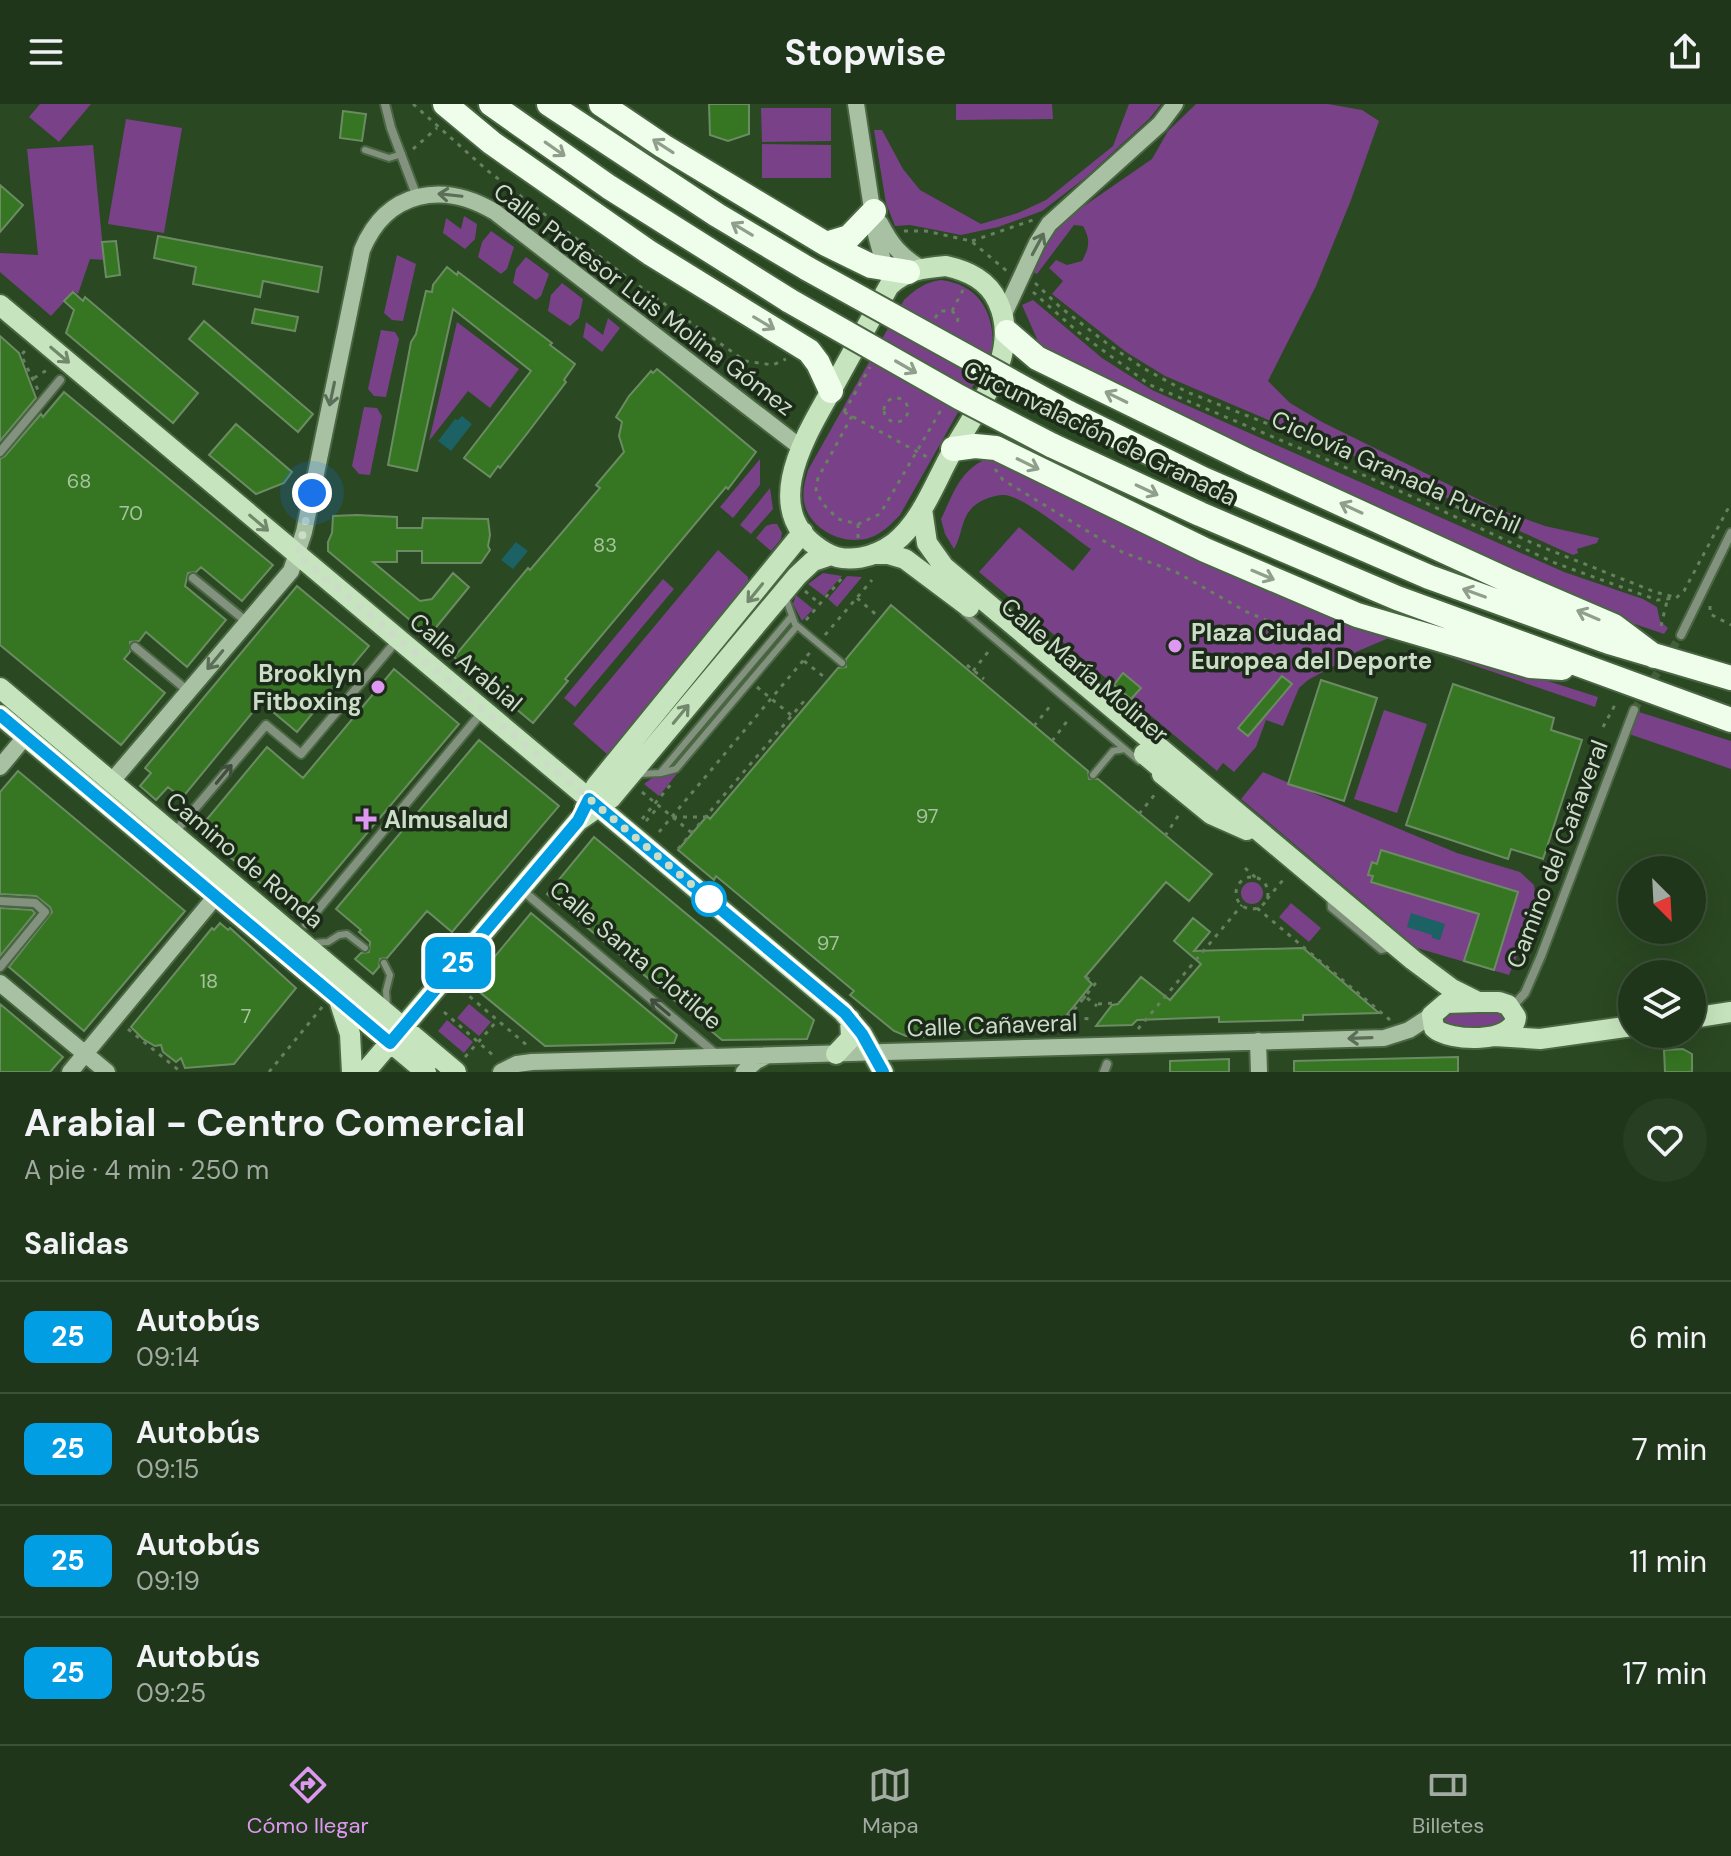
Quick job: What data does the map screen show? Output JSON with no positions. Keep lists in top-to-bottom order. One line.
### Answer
{"streets":{"highway":["Circunvalación de Granada"],"main road":["Calle Profesor Luis Molina Gómez","Calle Arabial","Calle María Moliner","Camino de Ronda","Calle Santa Clotilde","Calle Cañaveral"],"street":["Camino del Cañaveral"],"path":["Ciclovía Granada Purchil"]},"crossings":[["Calle Profesor Luis Molina Gómez","Calle Arabial"],["Calle Arabial","Calle Cañaveral"],["Calle María Moliner","Calle Cañaveral"],["Calle Santa Clotilde","Calle Cañaveral"]],"one_way":["Calle Santa Clotilde"],"places":{"other":["Plaza Ciudad Europea del Deporte","Brooklyn Fitboxing"],"health":["Almusalud"]},"lines":["bus line 25"],"house_numbers":["68","70","83","97","97","18","7"],"north":"bottom right","page":{"header":"Stopwise","on_map":"25","heading":[["Arabial - Centro Comercial","A pie · 4 min · 250 m"],"Salidas"],"list":[{"mark":"25","name":"Autobús","note":"09:14","value":"6 min"},{"mark":"25","name":"Autobús","note":"09:15","value":"7 min"},{"mark":"25","name":"Autobús","note":"09:19","value":"11 min"},{"mark":"25","name":"Autobús","note":"09:25","value":"17 min"}],"tabs":["Cómo llegar","Mapa","Billetes"]}}
